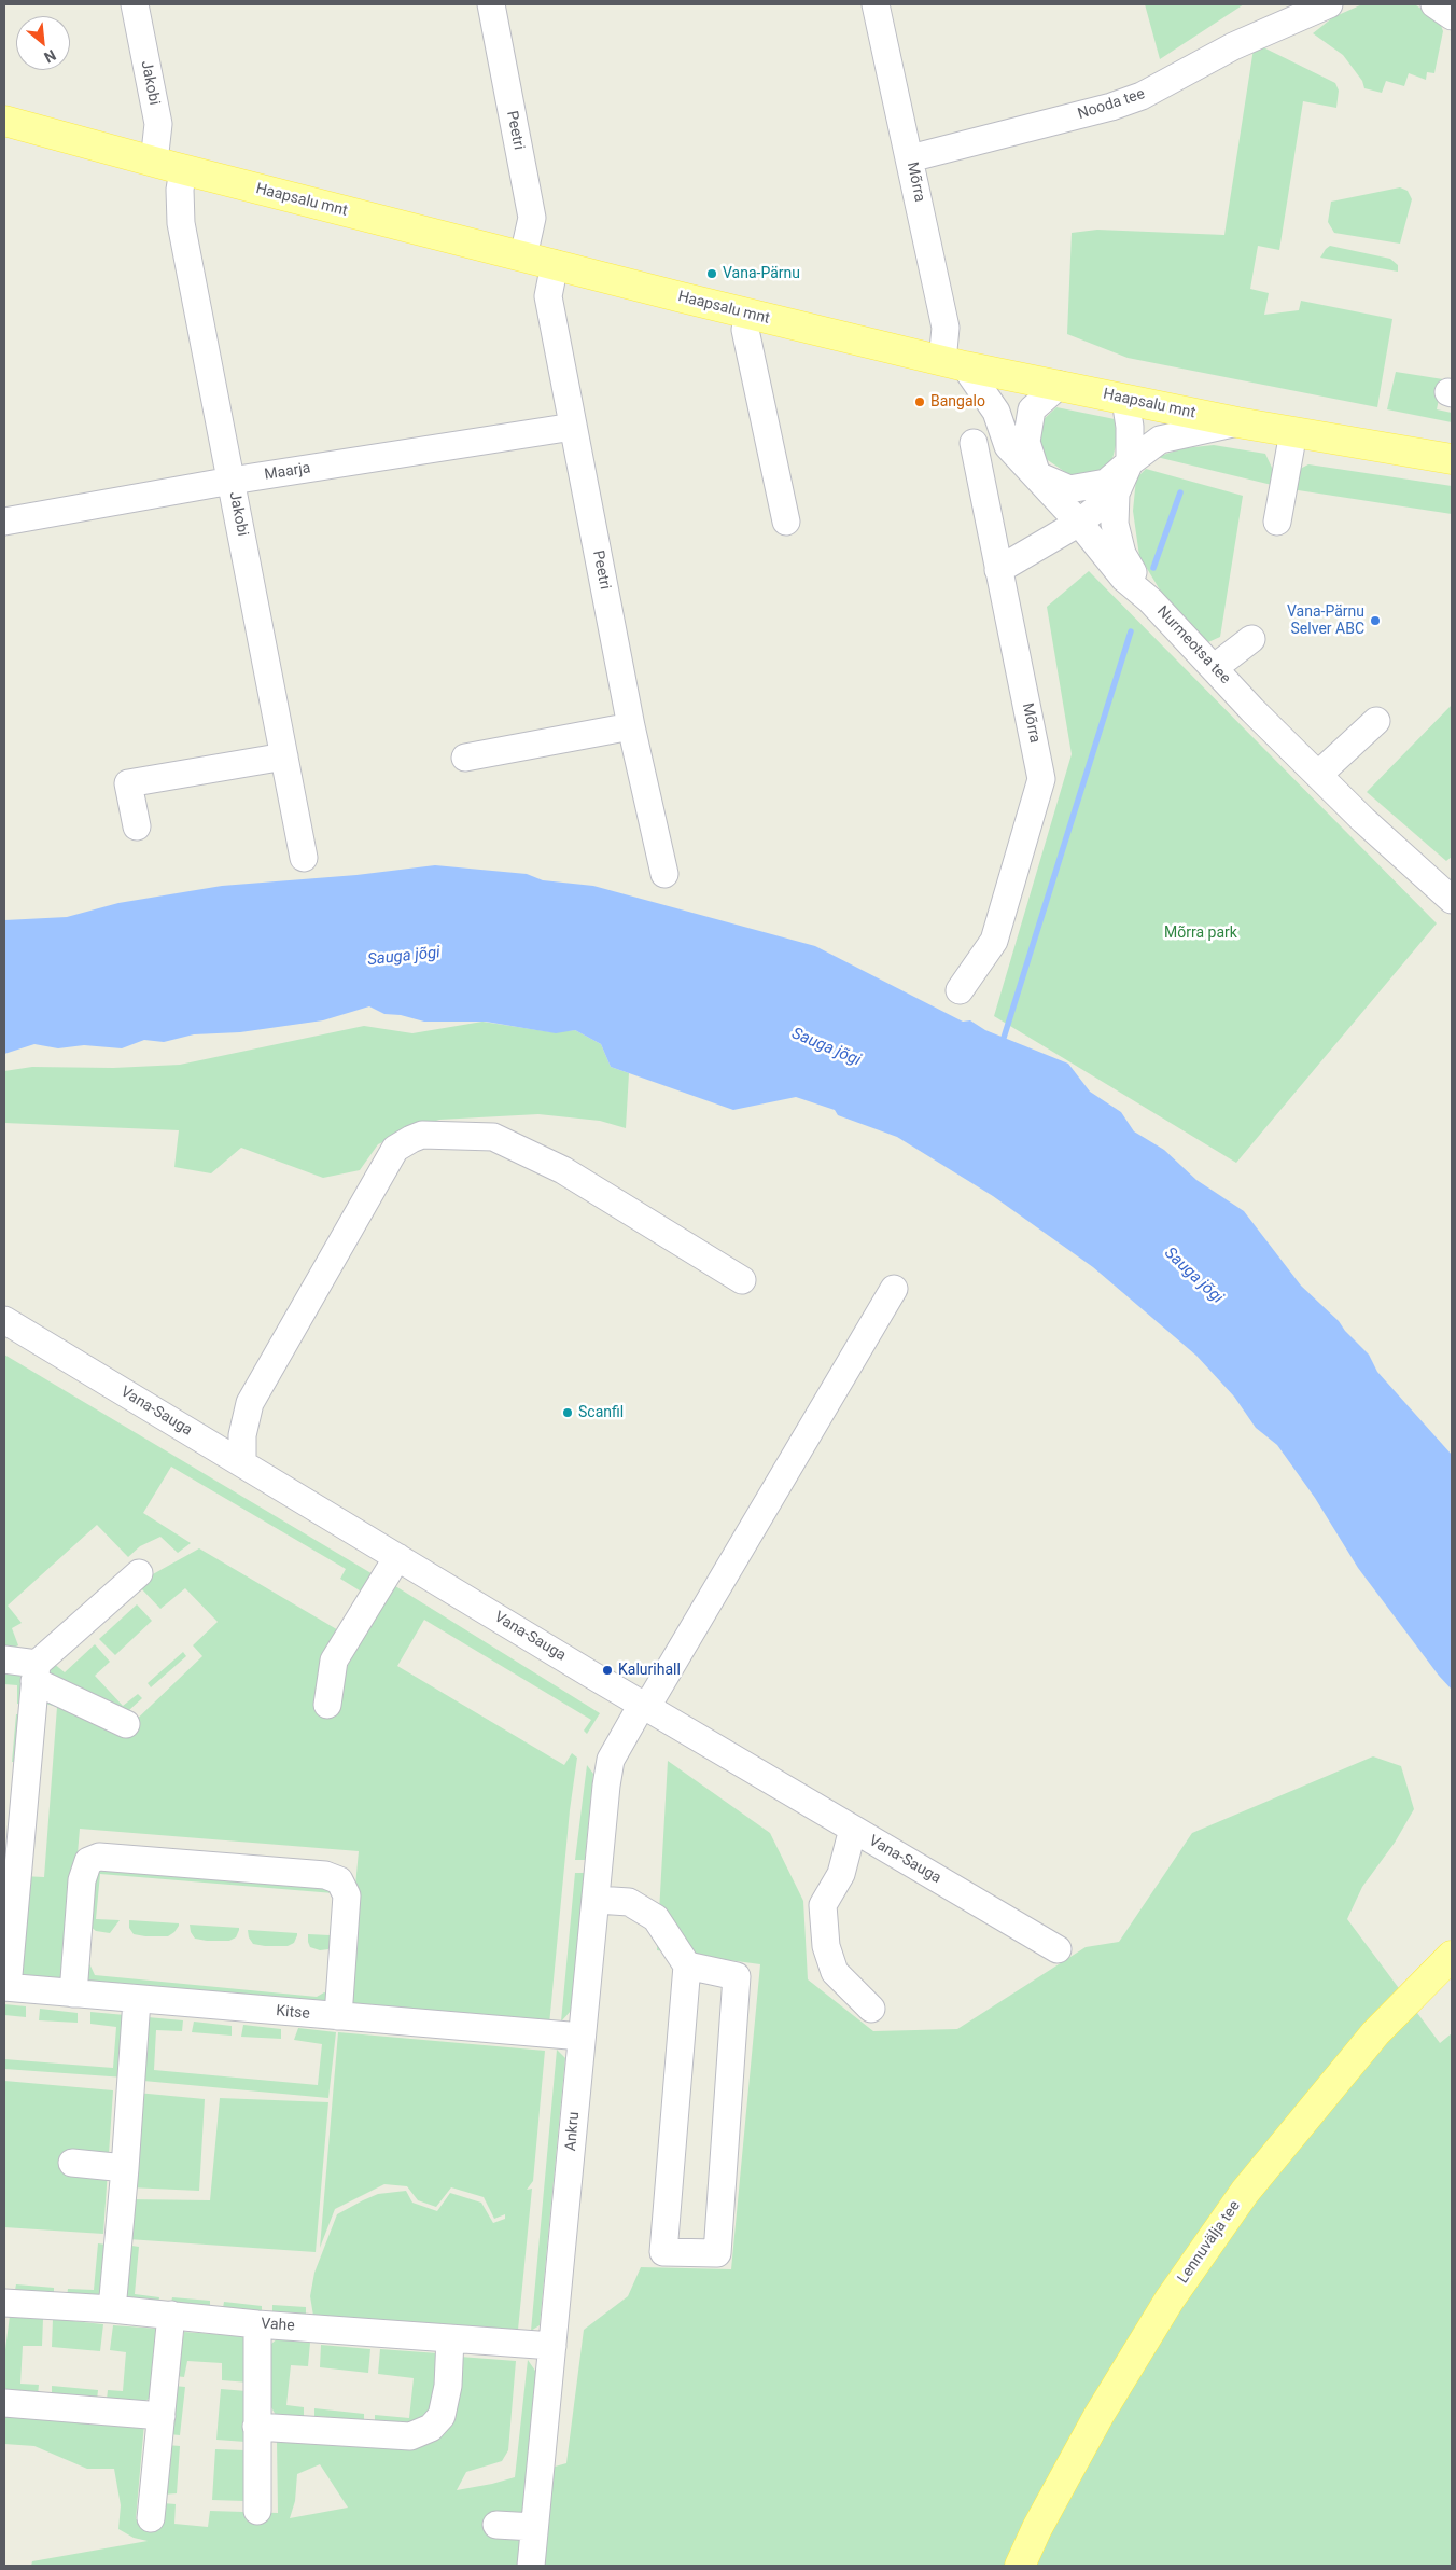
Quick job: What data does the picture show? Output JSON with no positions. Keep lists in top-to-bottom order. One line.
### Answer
{"streets":{"main road":["Haapsalu mnt","Lennuvälja tee"],"street":["Jakobi","Nooda tee","Peetri","Mõrra","Maarja","Nurmeotsa tee","Vana-Sauga","Kitse","Ankru","Vahe"]},"crossings":[["Jakobi","Haapsalu mnt"],["Jakobi","Maarja"],["Nooda tee","Mõrra"],["Peetri","Haapsalu mnt"],["Peetri","Maarja"],["Mõrra","Haapsalu mnt"],["Mõrra","Nurmeotsa tee"],["Haapsalu mnt","Nurmeotsa tee"],["Vana-Sauga","Ankru"],["Kitse","Ankru"],["Ankru","Vahe"]],"water":["Sauga jõgi"],"parks":["Mõrra park"],"places":["Vana-Pärnu","Bangalo","Vana-Pärnu Selver ABC","Scanfil","Kalurihall"],"north":"bottom right"}
